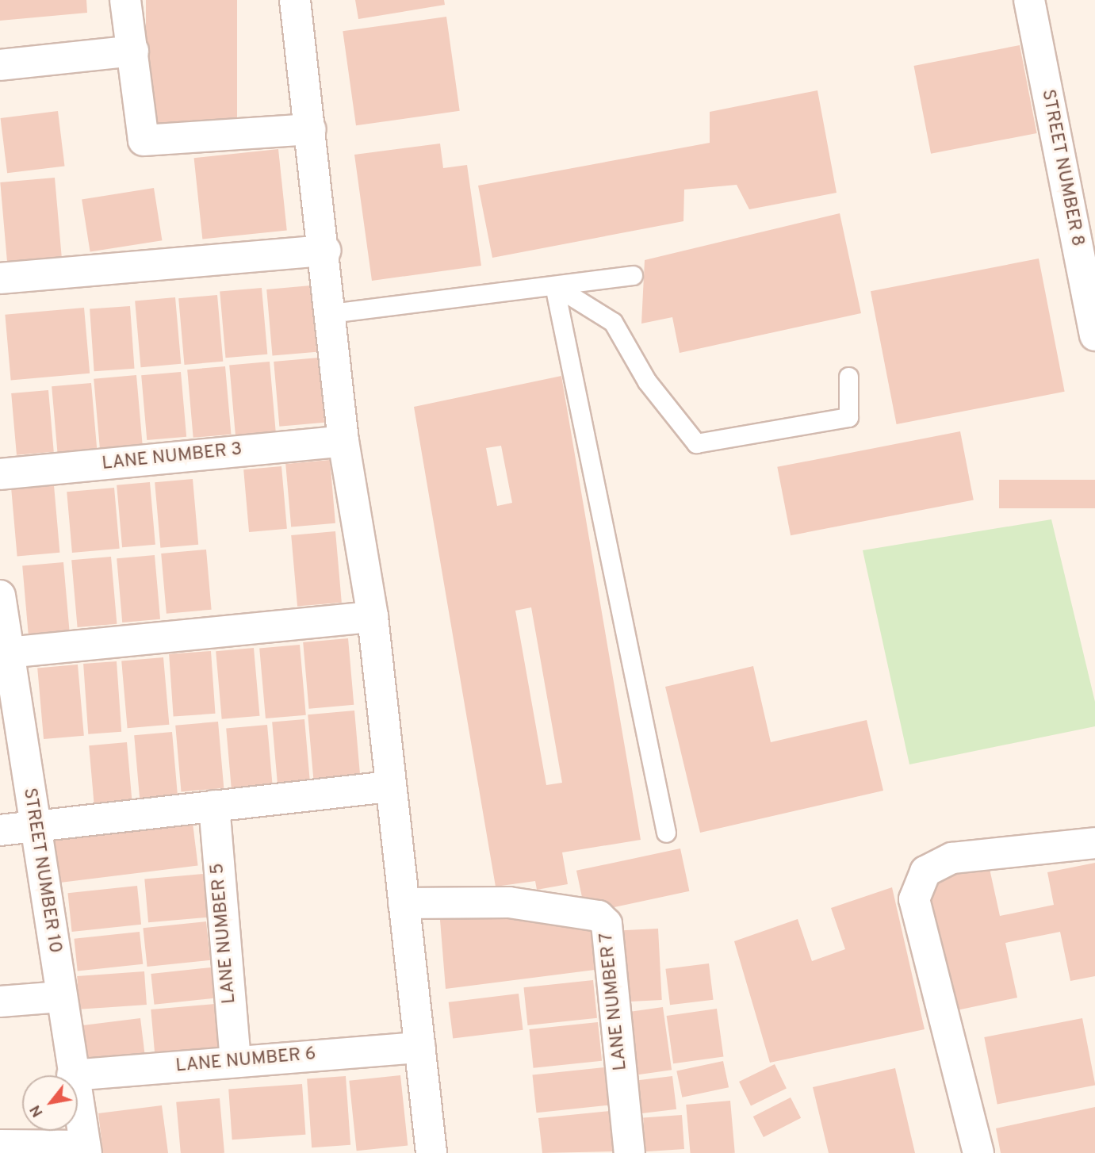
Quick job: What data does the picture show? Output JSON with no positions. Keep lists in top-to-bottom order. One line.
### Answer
{"streets":{"street":["STREET NUMBER 8","LANE NUMBER 3","STREET NUMBER 10","LANE NUMBER 5","LANE NUMBER 7","LANE NUMBER 6"]},"crossings":[["STREET NUMBER 10","LANE NUMBER 6"],["LANE NUMBER 5","LANE NUMBER 6"]],"north":"bottom left"}
